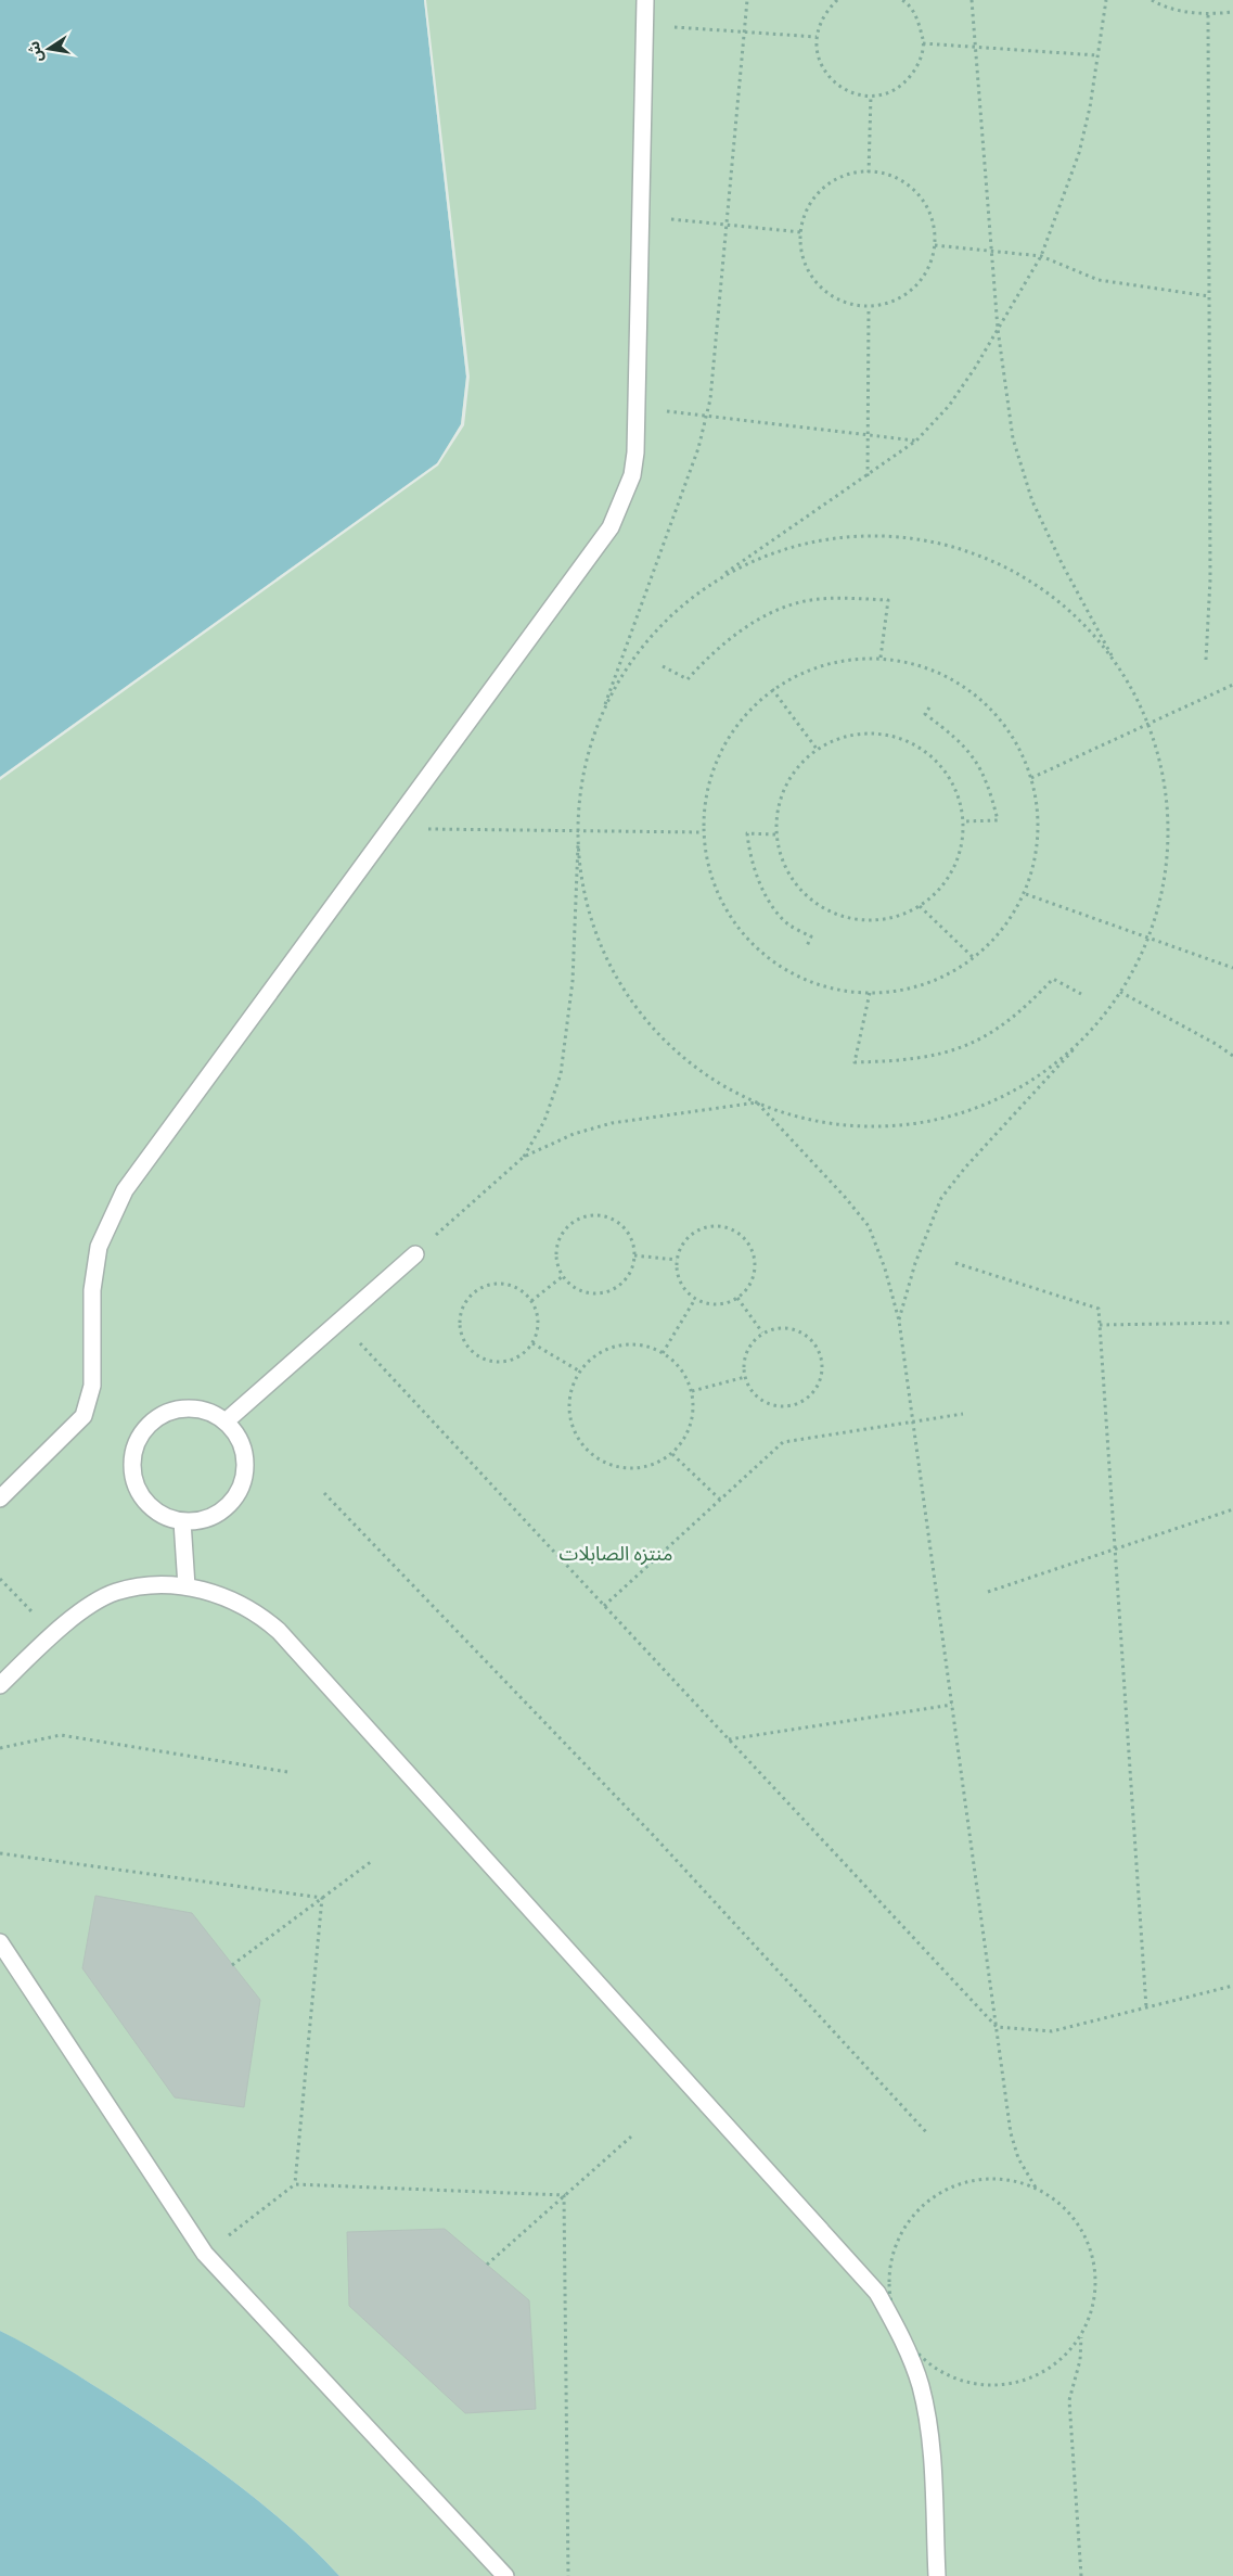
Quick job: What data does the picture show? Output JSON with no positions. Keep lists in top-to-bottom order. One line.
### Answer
{"parks":["منتزه الصابلات"],"north":"left"}
